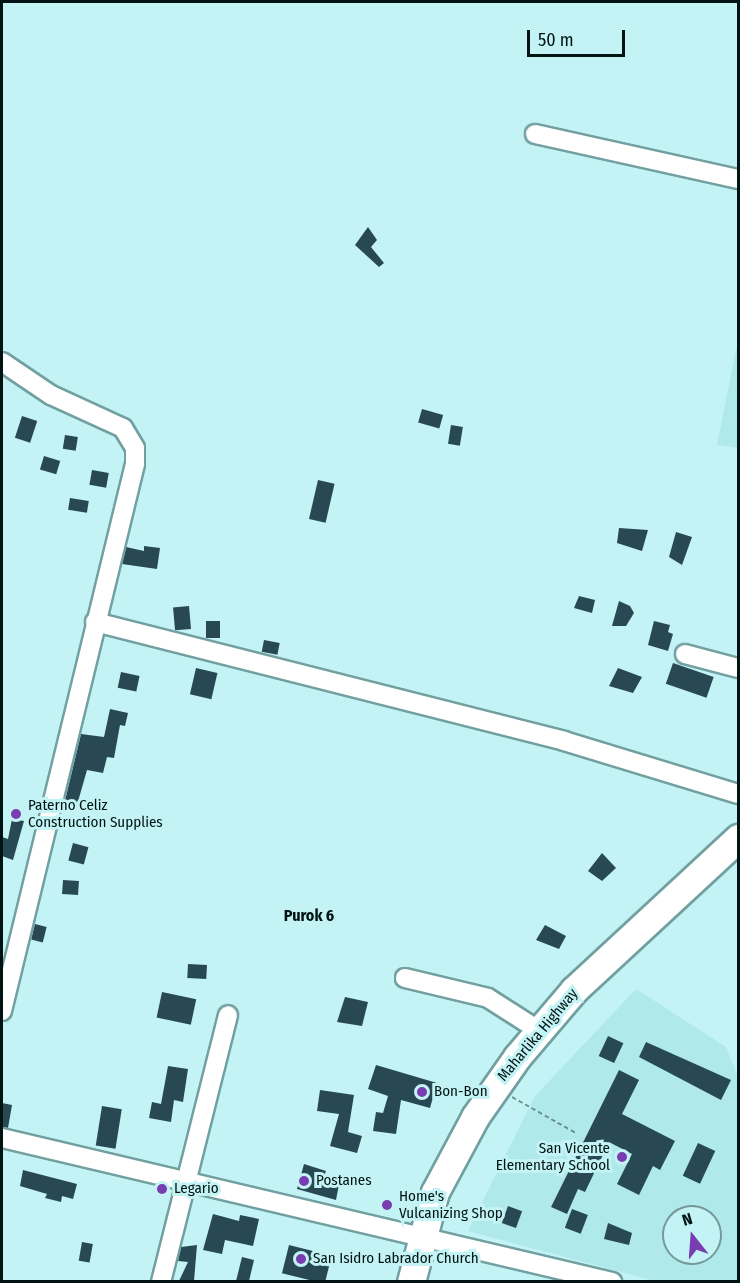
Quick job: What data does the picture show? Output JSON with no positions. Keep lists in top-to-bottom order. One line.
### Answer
{"streets":{"highway":["Maharlika Highway"]},"districts":["Purok 6"],"places":["Paterno Celiz Construction Supplies","Bon-Bon","San Vicente Elementary School","Postanes","Legario","Home's Vulcanizing Shop","San Isidro Labrador Church"],"scale_bar":"50 m","north":"top"}
